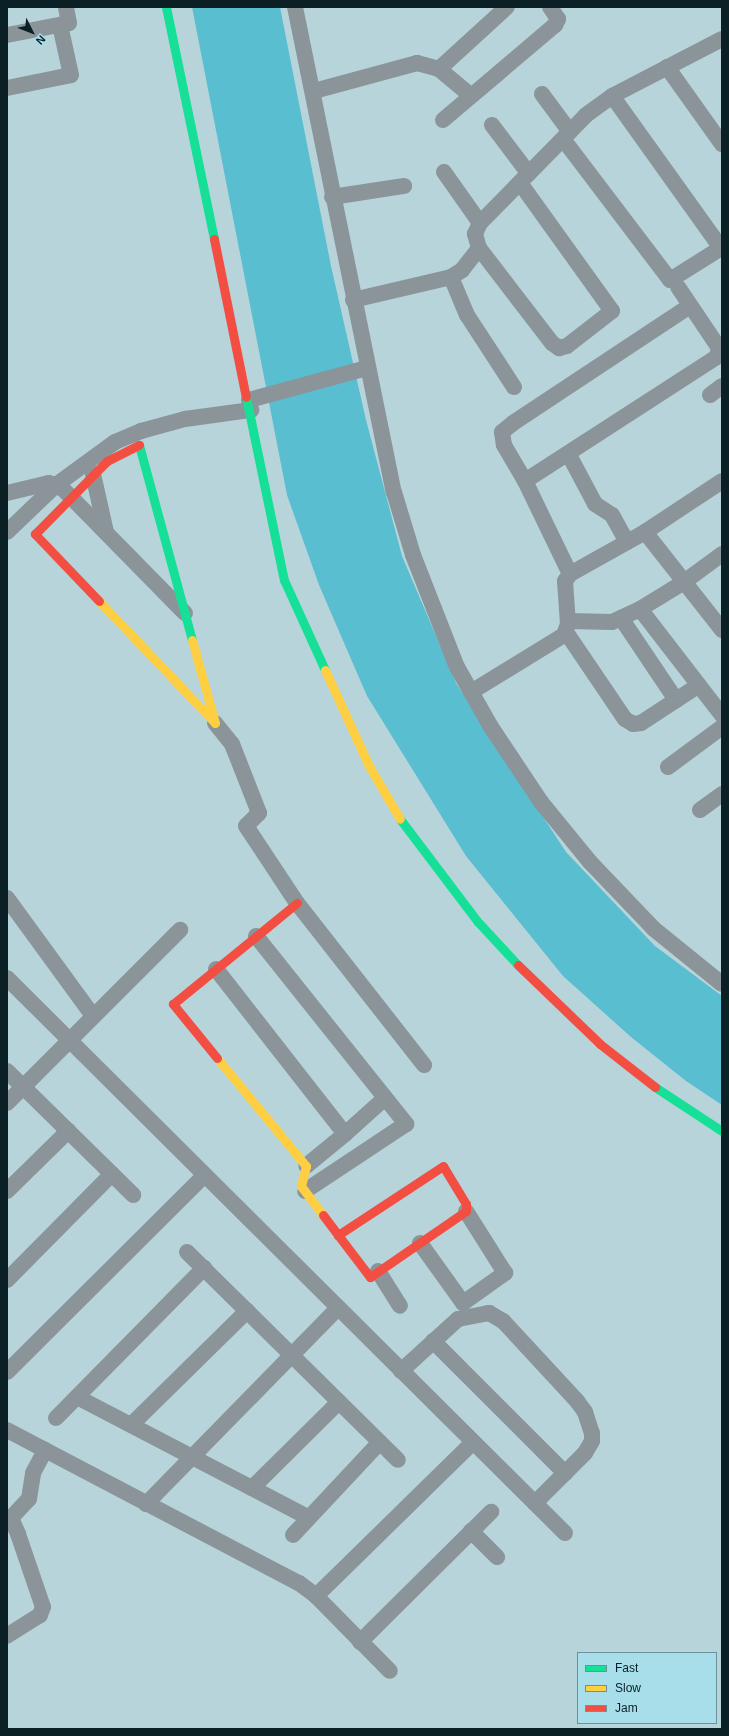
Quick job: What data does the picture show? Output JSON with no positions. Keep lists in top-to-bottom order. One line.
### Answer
{"legend":["Fast","Slow","Jam"],"north":"bottom right"}
